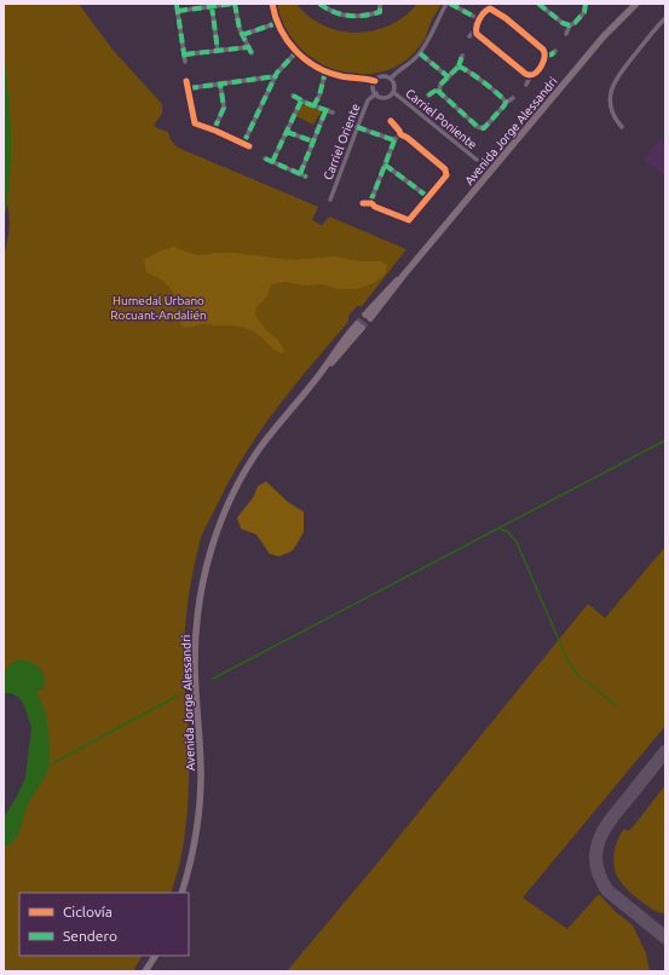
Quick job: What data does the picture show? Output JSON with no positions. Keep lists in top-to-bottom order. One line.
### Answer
{"streets":{"highway":["Avenida Jorge Alessandri"],"street":["Carriel Poniente","Carriel Oriente"]},"crossings":[["Carriel Poniente","Carriel Oriente"]],"parks":["Humedal Urbano Rocuant-Andalién"],"legend":["Ciclovía","Sendero"]}
